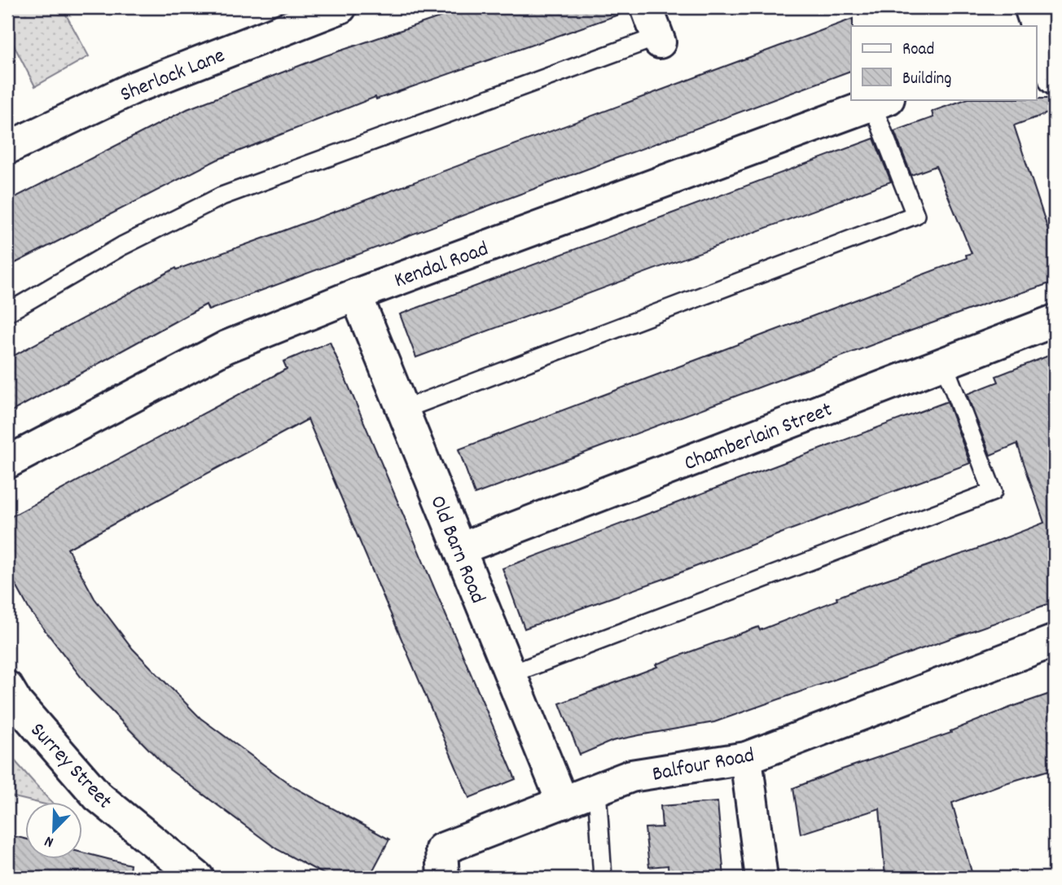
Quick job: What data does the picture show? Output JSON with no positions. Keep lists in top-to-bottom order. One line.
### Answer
{"streets":{"street":["Sherlock Lane","Kendal Road","Chamberlain Street","Old Barn Road","Balfour Road","Surrey Street"]},"crossings":[["Kendal Road","Old Barn Road"],["Chamberlain Street","Old Barn Road"],["Old Barn Road","Balfour Road"]],"legend":["Road","Building"],"north":"bottom left"}
